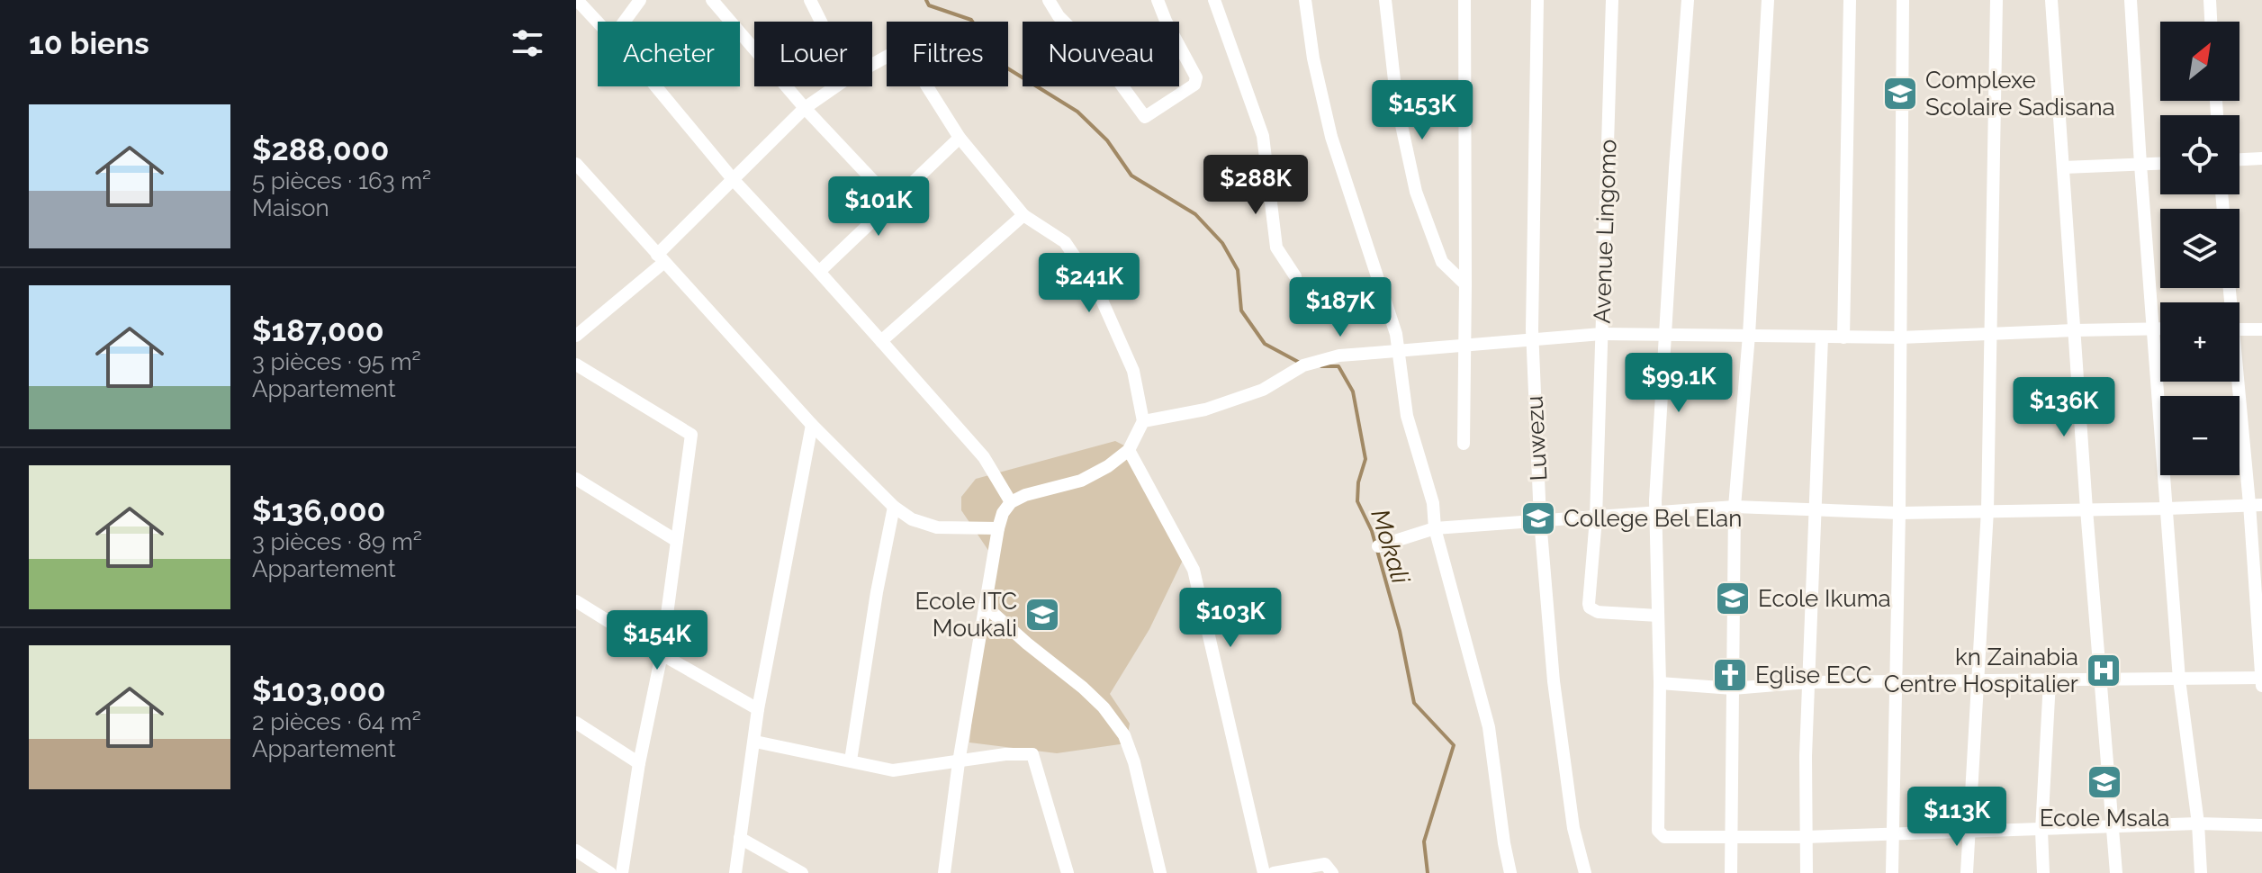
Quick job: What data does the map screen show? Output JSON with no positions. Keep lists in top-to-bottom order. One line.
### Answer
{"streets":{"street":["Avenue Lingomo","Luwezu"]},"water":["Mokali"],"places":{"school or university":["Complexe Scolaire Sadisana","College Bel Elan","Ecole Ikuma","Ecole ITC Moukali","Ecole Msala"],"hospital":["kn Zainabia Centre Hospitalier"],"church":["Eglise ECC"]},"north":"top right","page":{"heading":"10 biens","map_buttons":["+","−"],"chip":["Acheter","Louer","Filtres","Nouveau"],"price":["$153K","$288K","$101K","$241K","$187K","$99.1K","$136K","$103K","$154K","$113K"],"list":[{"name":"$288,000","note":"5 pièces · 163 m² · Maison"},{"name":"$187,000","note":"3 pièces · 95 m² · Appartement"},{"name":"$136,000","note":"3 pièces · 89 m² · Appartement"},{"name":"$103,000","note":"2 pièces · 64 m² · Appartement"}]}}
